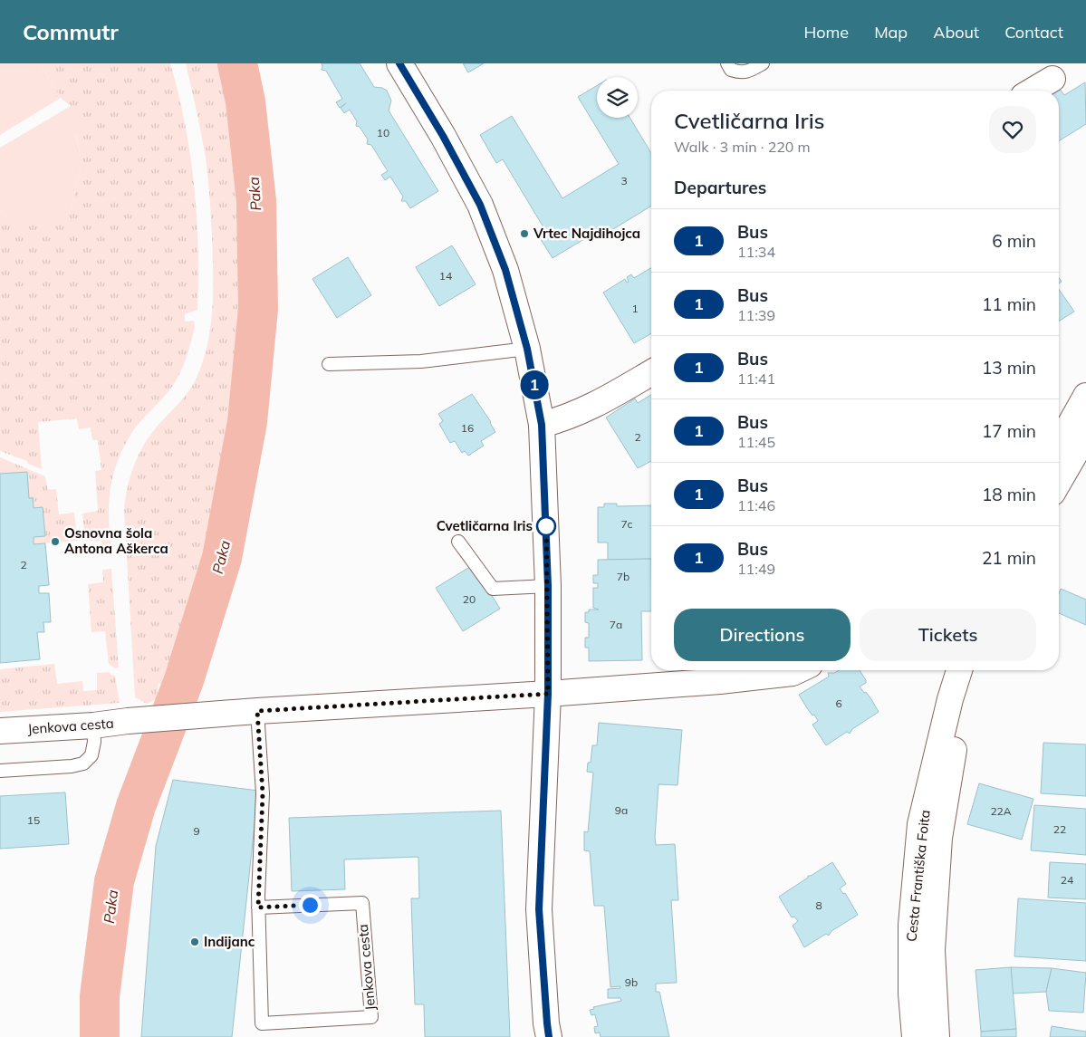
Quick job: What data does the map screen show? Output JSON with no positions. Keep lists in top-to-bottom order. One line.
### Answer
{"streets":{"street":["Jenkova cesta","Cesta Františka Foita"]},"water":["Paka"],"places":["Vrtec Najdihojca","Cvetličarna Iris","Osnovna šola Antona Aškerca","Indijanc"],"lines":["bus line 1"],"house_numbers":["10","3","14","1","16","2","7c","2","7b","20","7a","6","9a","22A","15","22","9","24","8","9b"],"page":{"header":"Commutr","nav":["Home","Map","About","Contact"],"on_map":"1","heading":[["Cvetličarna Iris","Walk · 3 min · 220 m"],"Departures"],"list":[{"mark":"1","name":"Bus","note":"11:34","value":"6 min"},{"mark":"1","name":"Bus","note":"11:39","value":"11 min"},{"mark":"1","name":"Bus","note":"11:41","value":"13 min"},{"mark":"1","name":"Bus","note":"11:45","value":"17 min"},{"mark":"1","name":"Bus","note":"11:46","value":"18 min"},{"mark":"1","name":"Bus","note":"11:49","value":"21 min"}],"buttons":["Directions","Tickets"]}}
